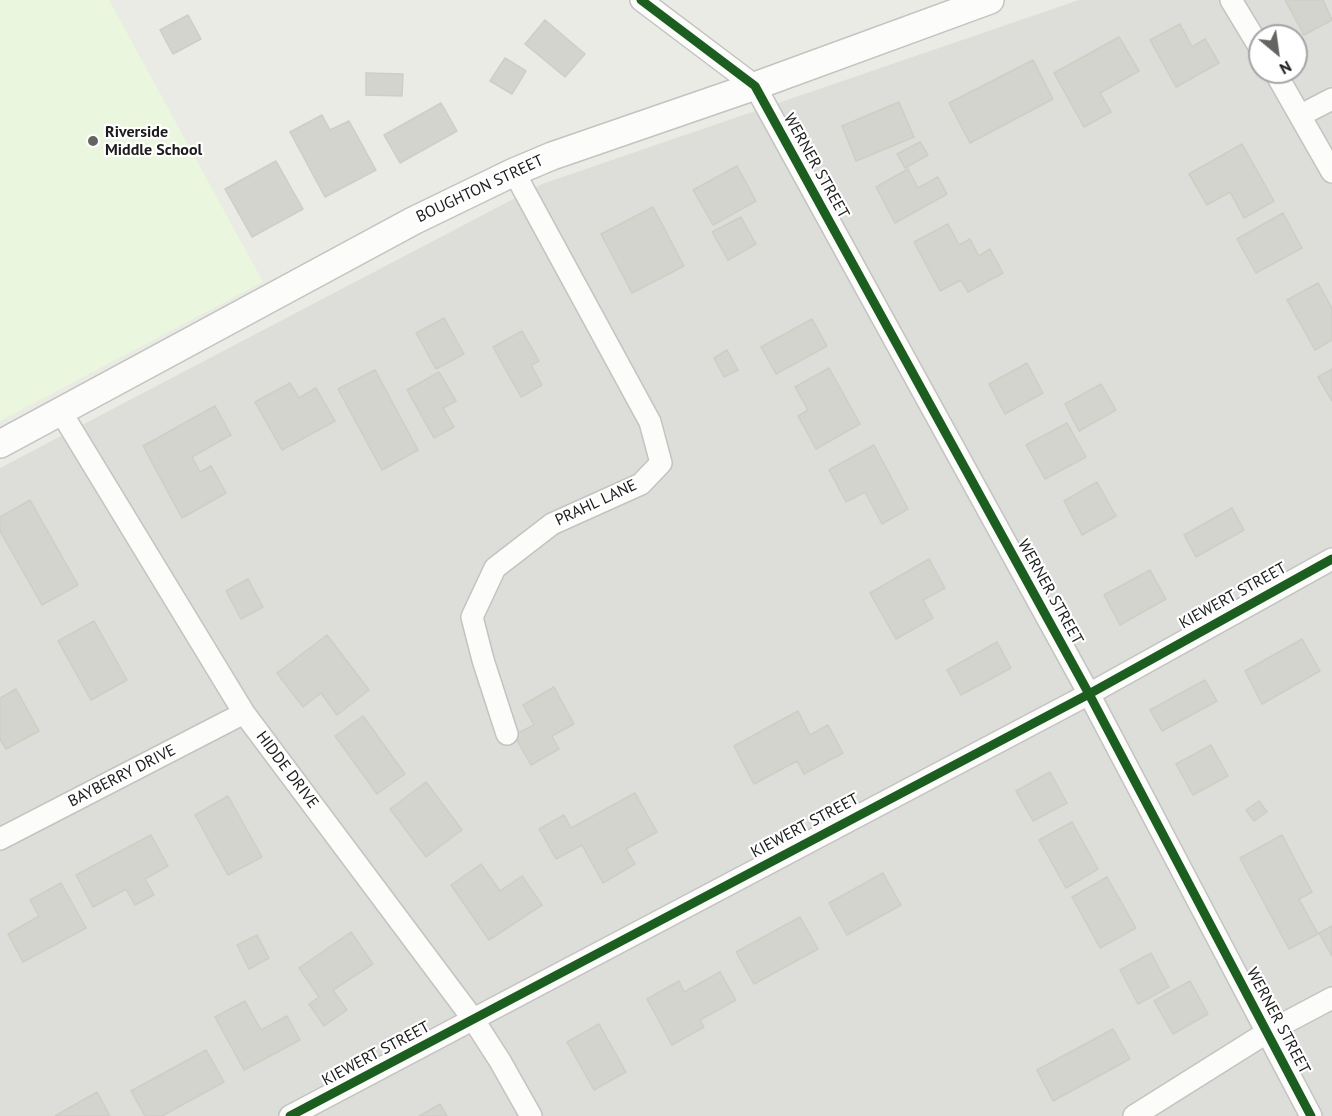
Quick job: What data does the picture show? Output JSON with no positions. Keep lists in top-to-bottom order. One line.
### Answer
{"streets":{"street":["WERNER STREET","BOUGHTON STREET","PRAHL LANE","KIEWERT STREET","HIDDE DRIVE","BAYBERRY DRIVE"]},"crossings":[["WERNER STREET","BOUGHTON STREET"],["WERNER STREET","KIEWERT STREET"],["BOUGHTON STREET","PRAHL LANE"],["BOUGHTON STREET","HIDDE DRIVE"],["KIEWERT STREET","HIDDE DRIVE"],["HIDDE DRIVE","BAYBERRY DRIVE"]],"places":["Riverside Middle School"],"north":"bottom right"}
